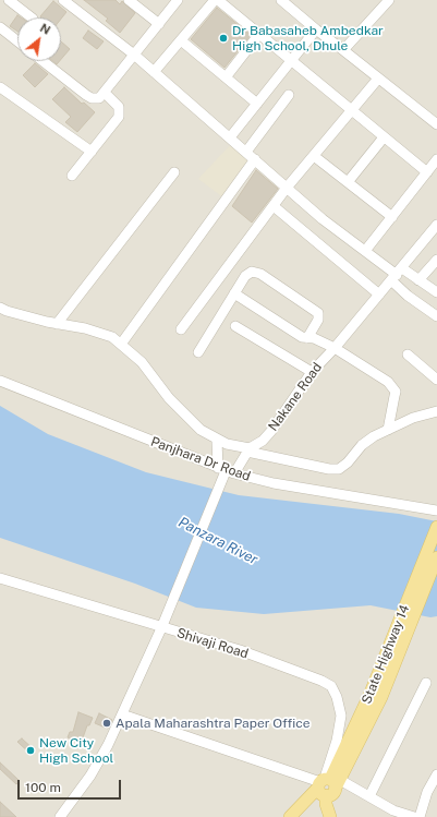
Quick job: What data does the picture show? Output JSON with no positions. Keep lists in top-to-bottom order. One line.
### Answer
{"streets":{"main road":["State Highway 14"],"street":["Nakane Road","Panjhara Dr Road","Shivaji Road"]},"crossings":[["Shivaji Road","State Highway 14"]],"water":["Panzara River"],"places":["Dr Babasaheb Ambedkar High School, Dhule","Apala Maharashtra Paper Office","New City High School"],"scale_bar":"100 m","north":"top right"}
